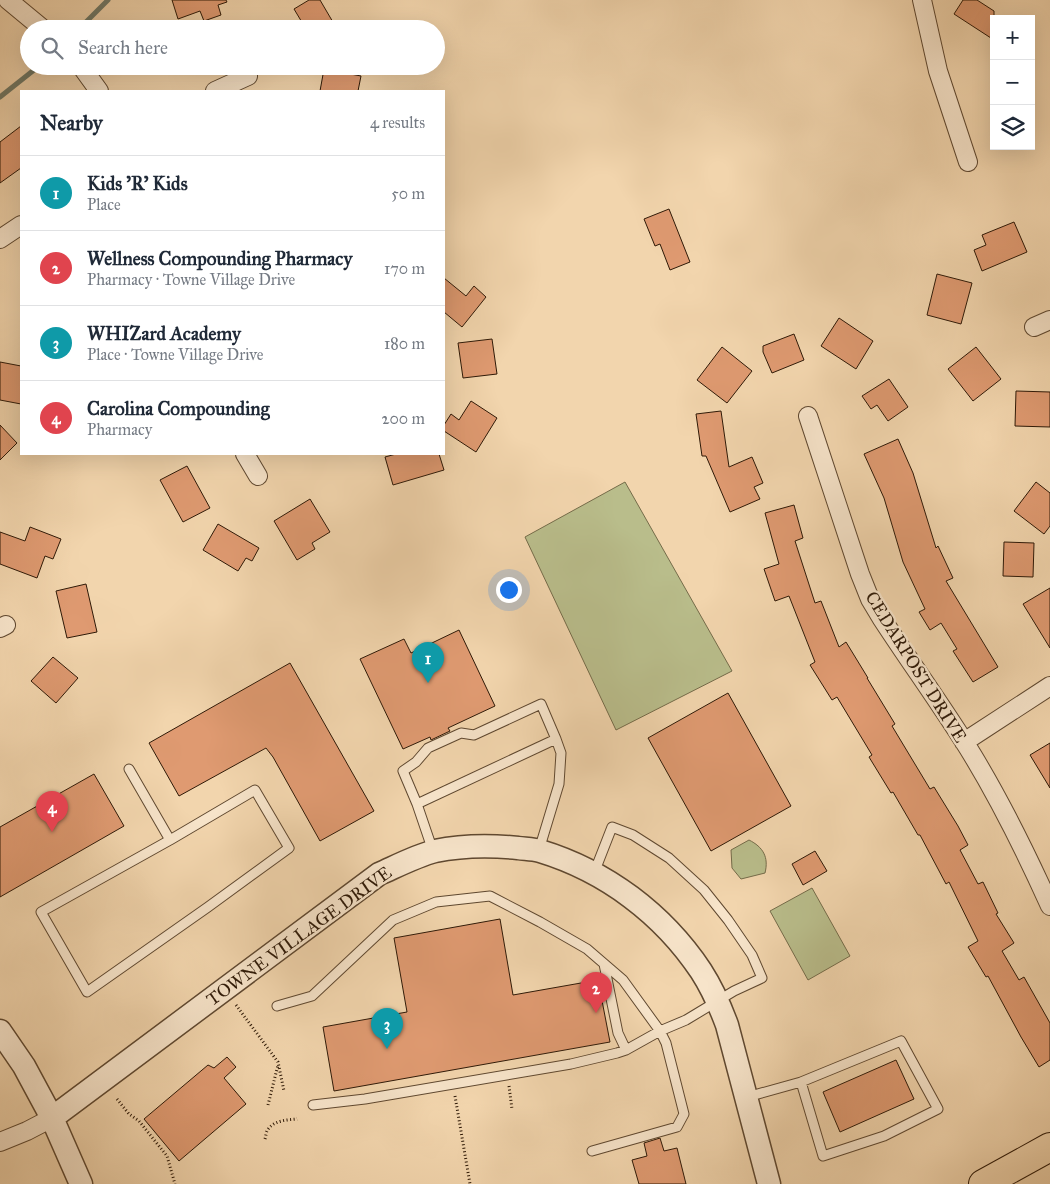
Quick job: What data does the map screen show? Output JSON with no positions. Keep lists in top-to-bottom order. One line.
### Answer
{"streets":{"street":["CEDARPOST DRIVE","TOWNE VILLAGE DRIVE"]},"page":{"map_buttons":["+","−"],"search":"Search here","heading":["Nearby","4 results"],"list":[{"mark":"1","name":"Kids 'R' Kids","note":"Place","value":"50 m"},{"mark":"2","name":"Wellness Compounding Pharmacy","note":"Pharmacy · Towne Village Drive","value":"170 m"},{"mark":"3","name":"WHIZard Academy","note":"Place · Towne Village Drive","value":"180 m"},{"mark":"4","name":"Carolina Compounding","note":"Pharmacy","value":"200 m"}],"pins":["1","4","2","3"]}}
